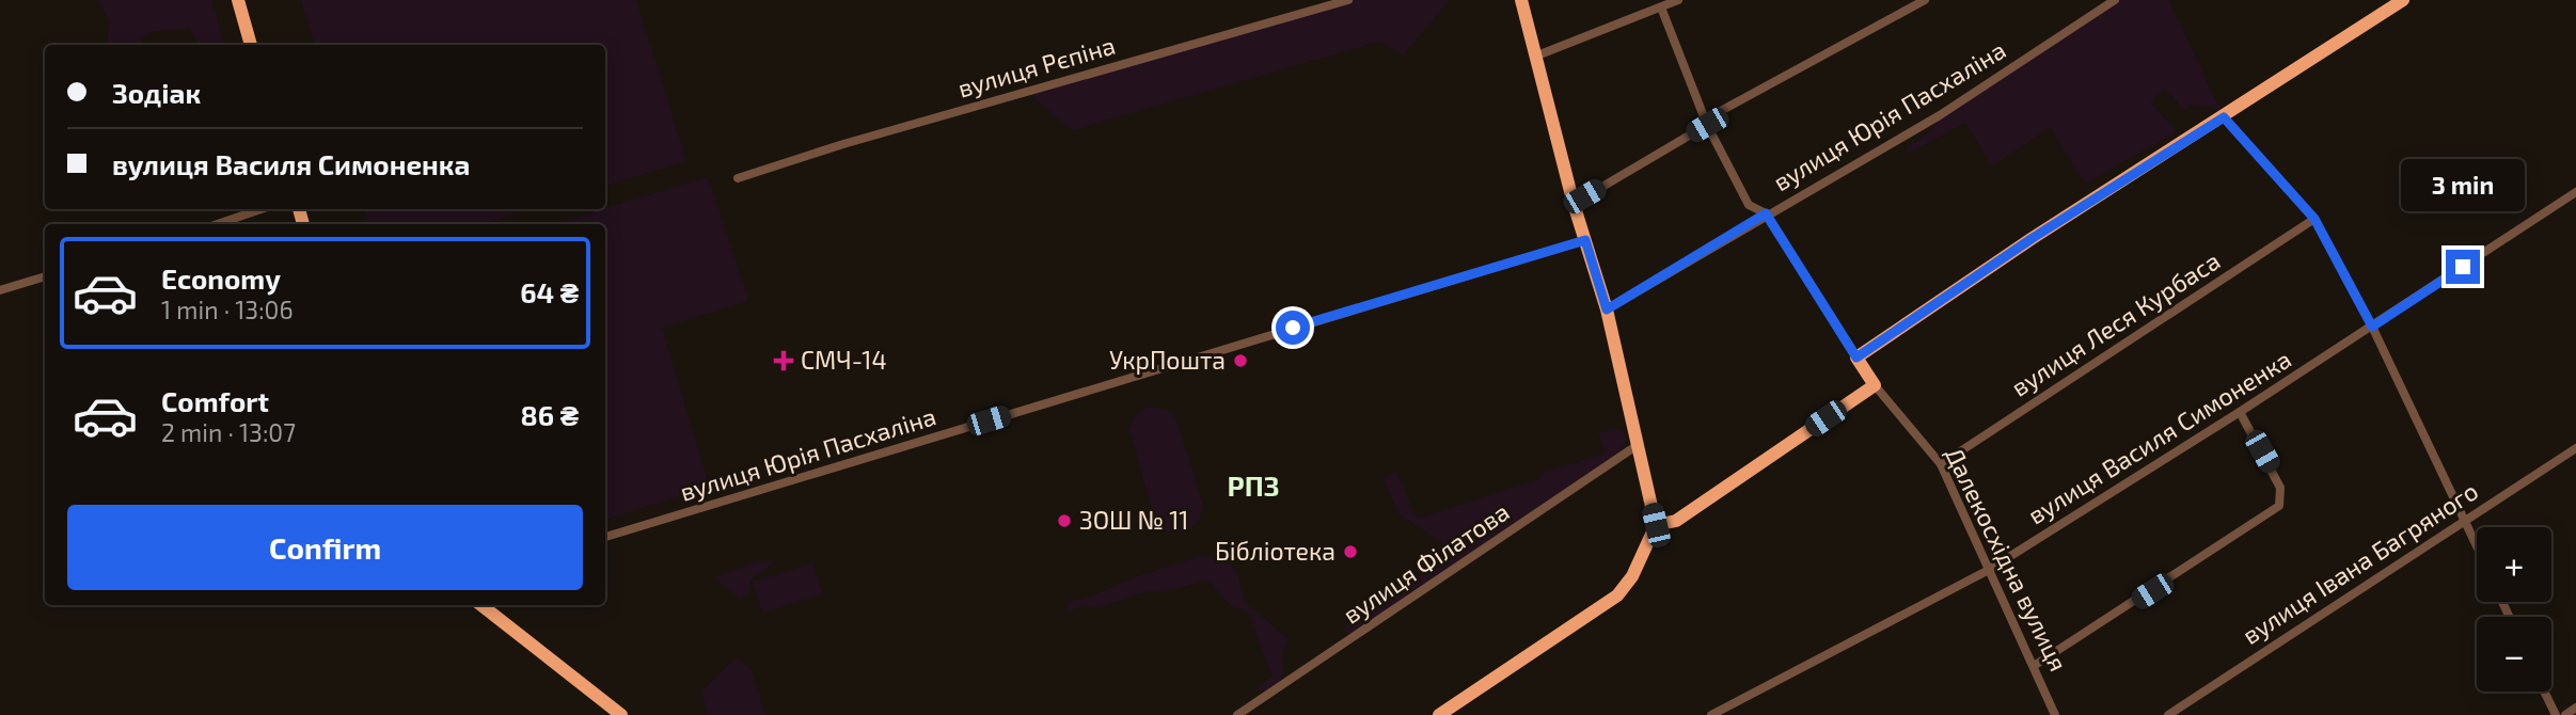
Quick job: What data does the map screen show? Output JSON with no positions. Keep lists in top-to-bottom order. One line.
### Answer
{"streets":{"street":["вулиця Рєпіна","вулиця Юрія Пасхаліна","вулиця Леся Курбаса","вулиця Василя Симоненка","Далекосхідна вулиця","вулиця Філатова","вулиця Івана Багряного"]},"crossings":[["вулиця Юрія Пасхаліна","Далекосхідна вулиця"],["вулиця Леся Курбаса","Далекосхідна вулиця"],["вулиця Василя Симоненка","Далекосхідна вулиця"]],"districts":["РПЗ"],"places":{"health":["СМЧ-14"],"other":["УкрПошта","ЗОШ № 11","Бібліотека"]},"page":{"banner":["Зодіак","вулиця Василя Симоненка"],"bubble":"3 min","list":[{"name":"Economy","note":"1 min · 13:06","value":"64 ₴"},{"name":"Comfort","note":"2 min · 13:07","value":"86 ₴"}],"buttons":"Confirm","map_buttons":["+","−"]}}
